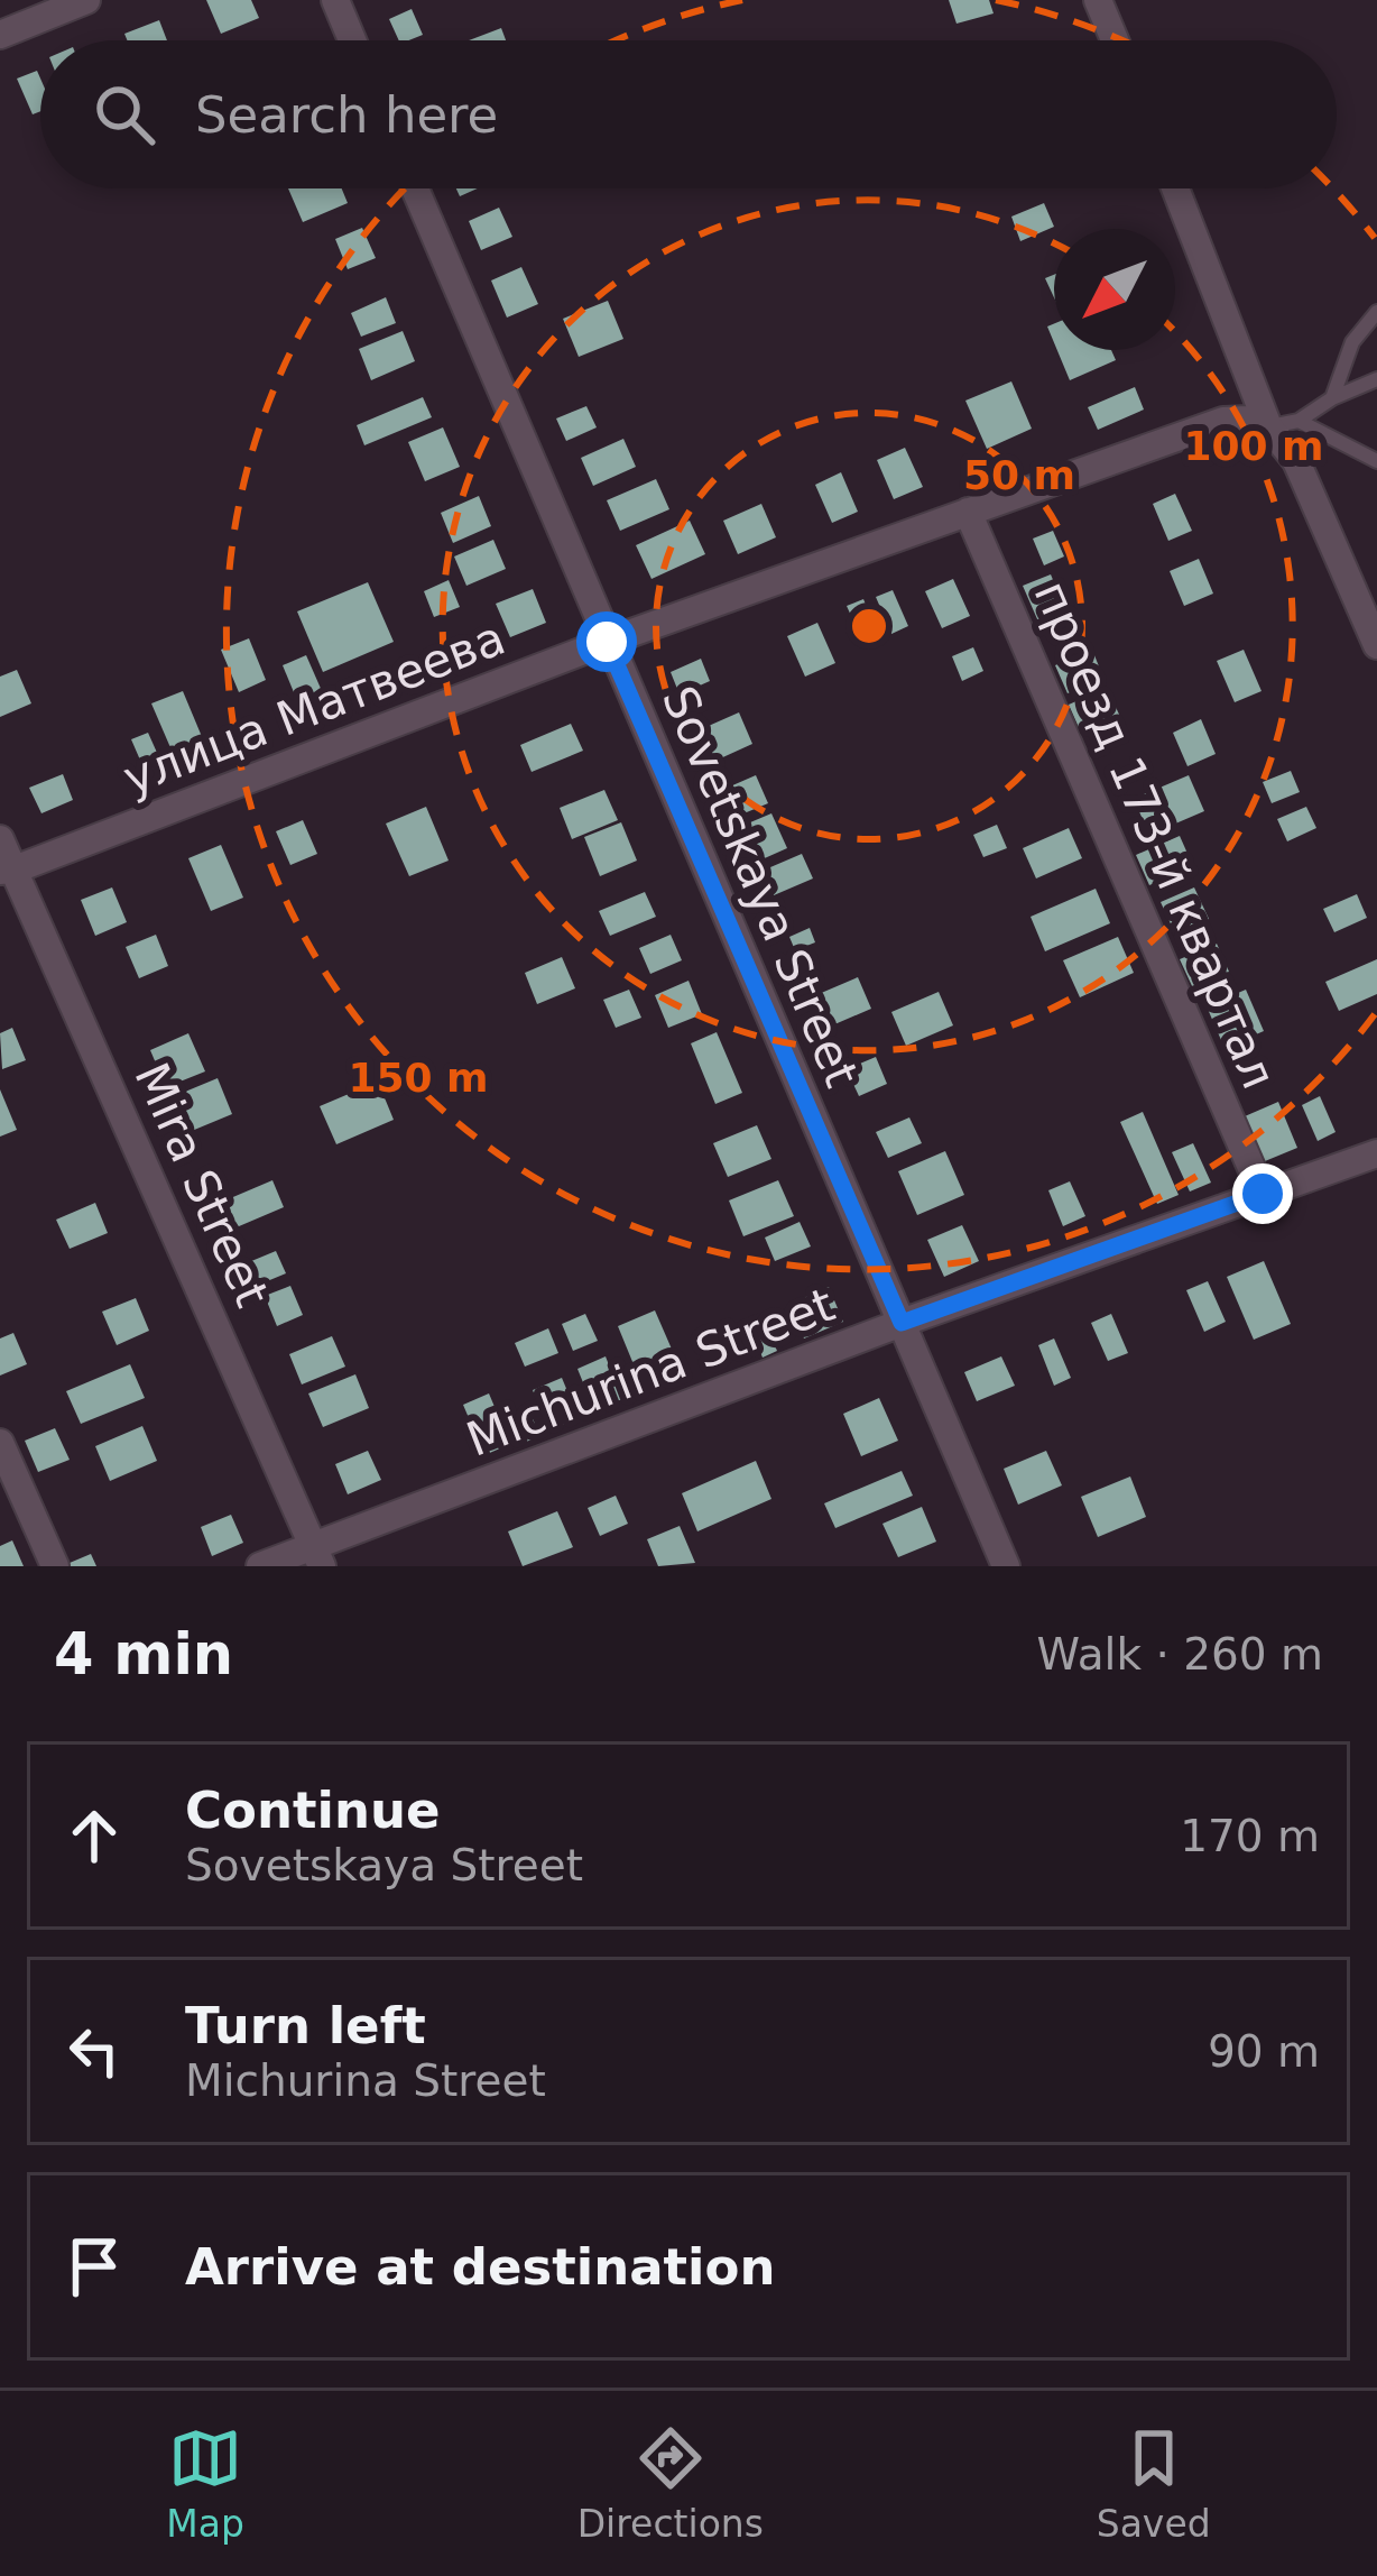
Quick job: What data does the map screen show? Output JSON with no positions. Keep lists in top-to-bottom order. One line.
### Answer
{"streets":{"street":["улица Матвеева","проезд 173-й квартал","Sovetskaya Street","Mira Street","Michurina Street"]},"crossings":[["улица Матвеева","проезд 173-й квартал"],["улица Матвеева","Sovetskaya Street"],["улица Матвеева","Mira Street"],["проезд 173-й квартал","Michurina Street"],["Sovetskaya Street","Michurina Street"],["Mira Street","Michurina Street"]],"north":"bottom left","page":{"search":"Search here","heading":["4 min","Walk · 260 m"],"list":[["Continue","Sovetskaya Street","170 m"],["Turn left","Michurina Street","90 m"],"Arrive at destination"],"nav":["Map","Directions","Saved"]},"rings":["100 m","50 m","150 m"]}
